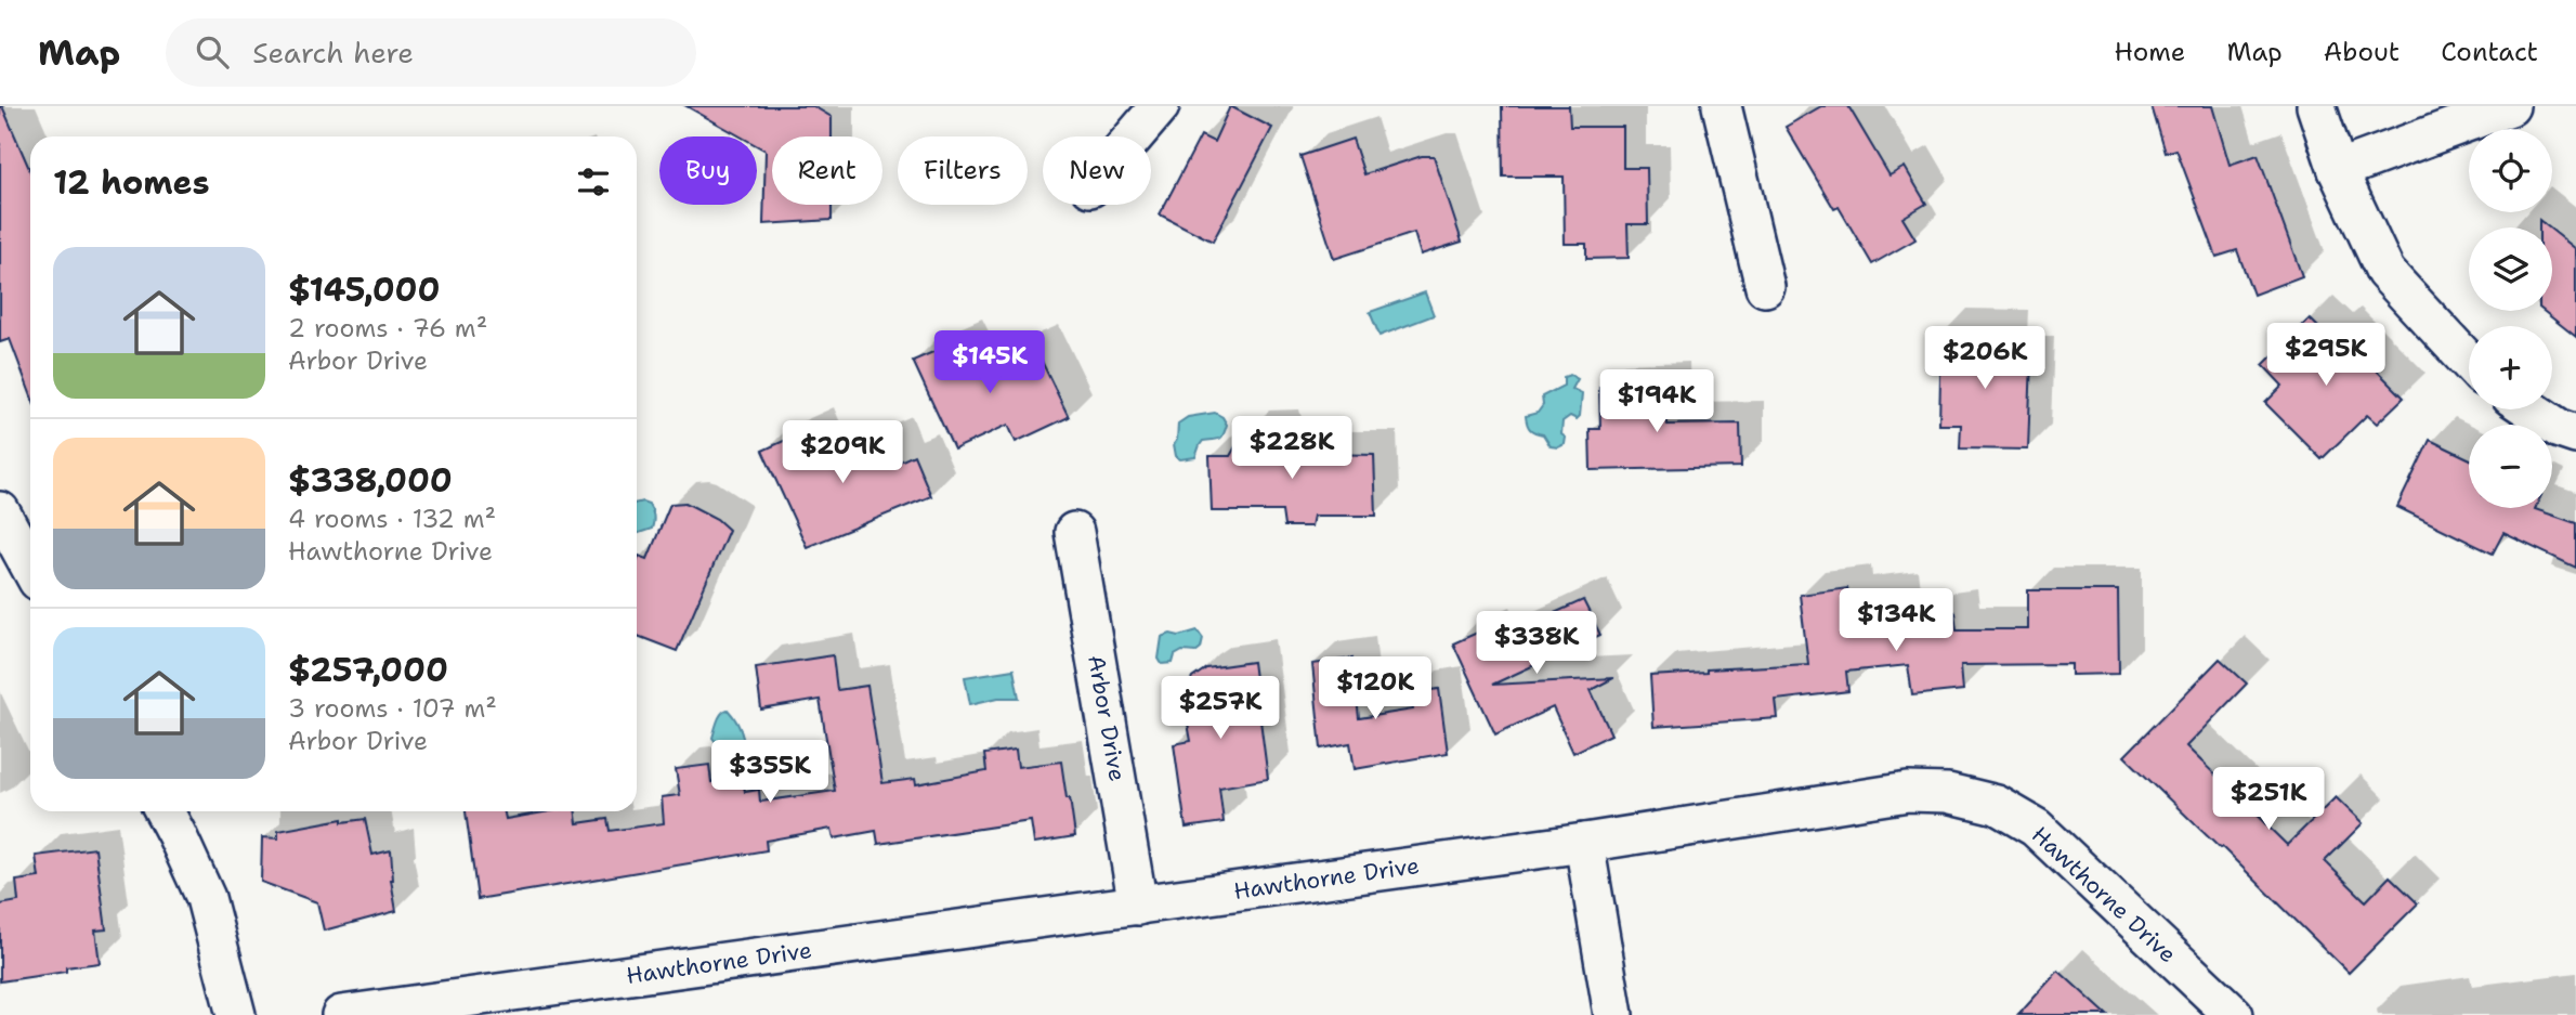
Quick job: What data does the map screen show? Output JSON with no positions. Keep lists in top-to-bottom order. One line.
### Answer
{"streets":{"street":["Arbor Drive","Hawthorne Drive"]},"crossings":[["Arbor Drive","Hawthorne Drive"]],"page":{"header":"Map","search":"Search here","nav":["Home","Map","About","Contact"],"map_buttons":["+","−"],"chip":["Buy","Rent","Filters","New"],"heading":"12 homes","list":[{"name":"$145,000","note":"2 rooms · 76 m² · Arbor Drive"},{"name":"$338,000","note":"4 rooms · 132 m² · Hawthorne Drive"},{"name":"$257,000","note":"3 rooms · 107 m² · Arbor Drive"}],"price":["$295K","$206K","$145K","$194K","$228K","$209K","$134K","$338K","$120K","$257K","$355K","$251K"]}}
